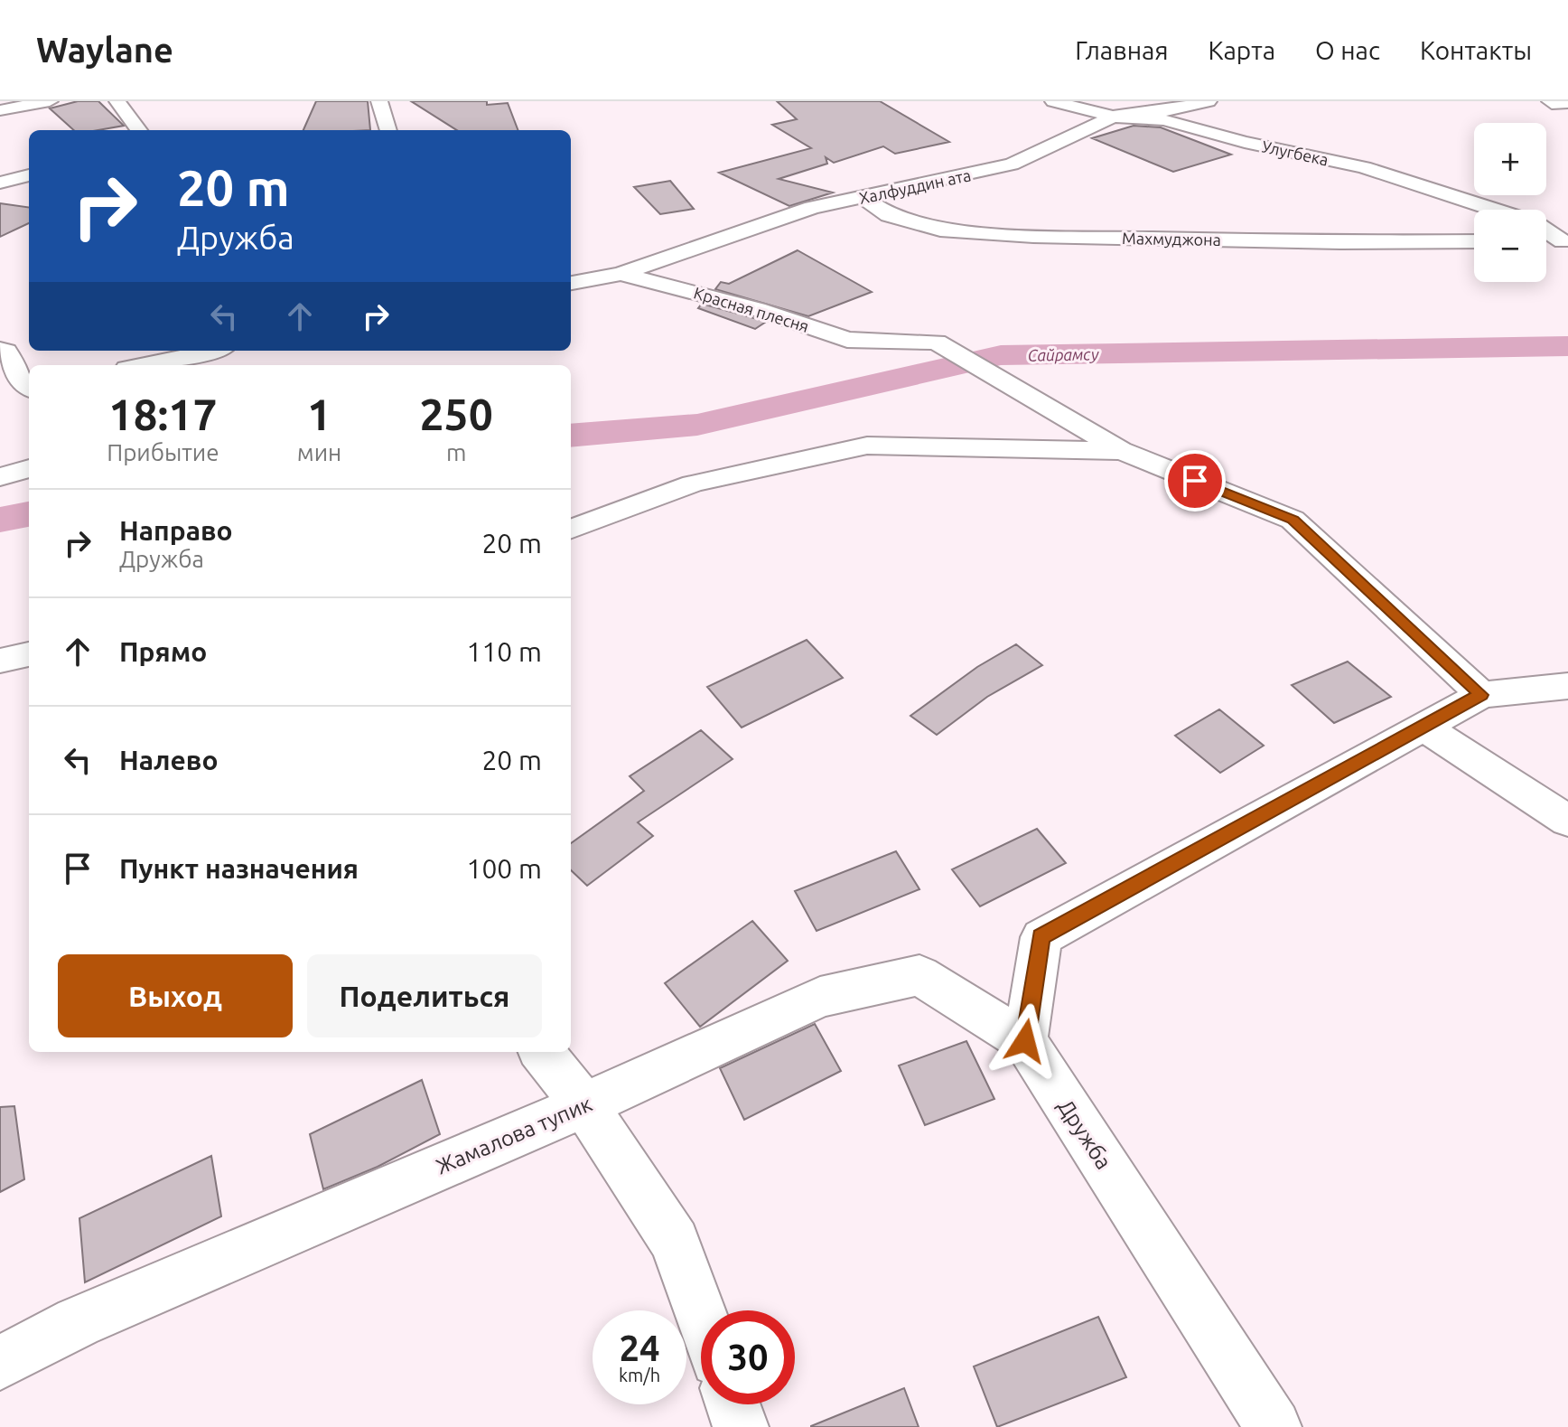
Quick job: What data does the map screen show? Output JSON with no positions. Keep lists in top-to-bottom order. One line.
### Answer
{"streets":{"street":["Улугбека","Халфуддин ата","Махмуджона","Красная плесня","Дружба","Жамалова тупик"]},"crossings":[["Улугбека","Халфуддин ата"],["Халфуддин ата","Махмуджона"],["Халфуддин ата","Красная плесня"],["Дружба","Жамалова тупик"]],"water":["Сайрамсу"],"page":{"header":"Waylane","nav":["Главная","Карта","О нас","Контакты"],"map_buttons":["+","−"],"turn":["20 m","Дружба"],"eta":["18:17","Прибытие","1","мин","250","m"],"list":[{"name":"Направо","note":"Дружба","value":"20 m"},{"name":"Прямо","value":"110 m"},{"name":"Налево","value":"20 m"},{"name":"Пункт назначения","value":"100 m"}],"buttons":["Выход","Поделиться"],"speed":"24 km/h","limit":"30"}}
